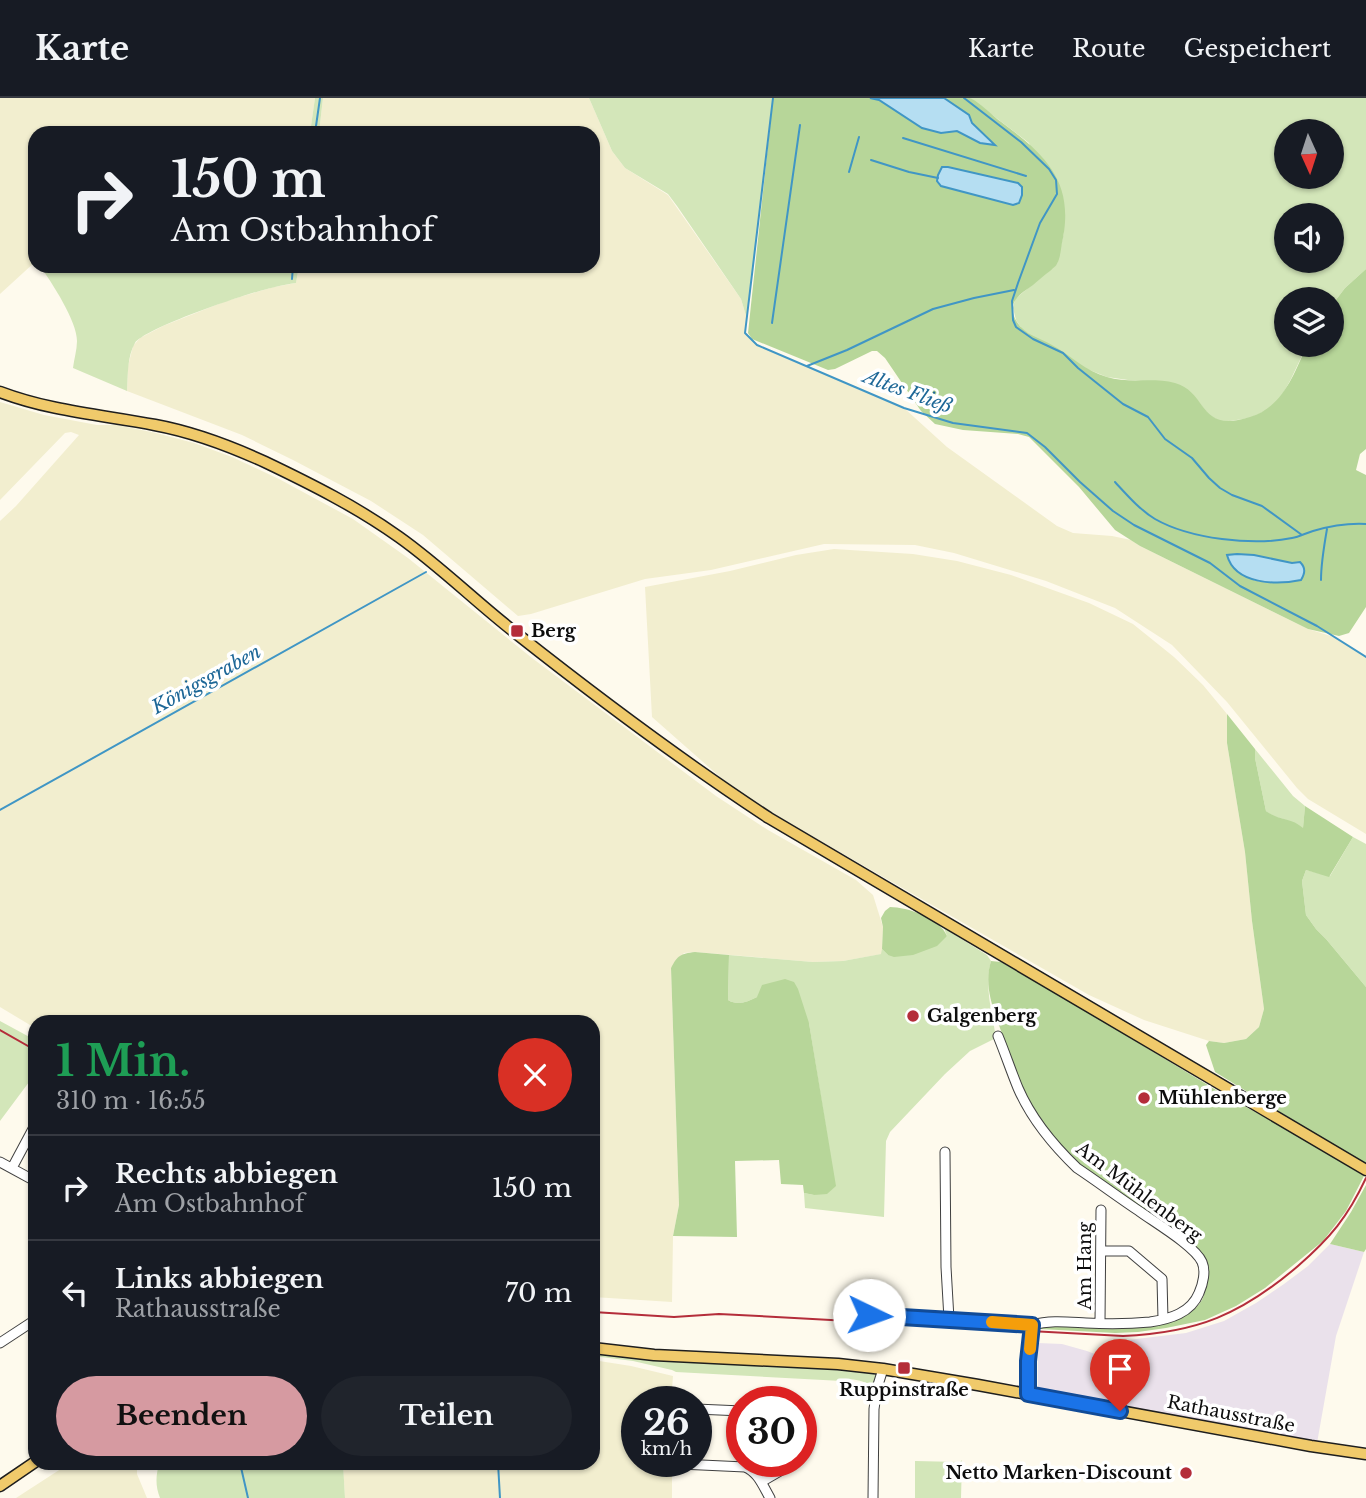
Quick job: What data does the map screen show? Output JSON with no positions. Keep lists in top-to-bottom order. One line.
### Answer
{"streets":{"main road":["Rathausstraße"],"street":["Am Mühlenberg","Am Hang"]},"crossings":[["Am Mühlenberg","Am Hang"]],"water":["Altes Fließ","Königsgraben"],"places":{"transit":["Berg","Ruppinstraße"],"other":["Galgenberg","Mühlenberge","Netto Marken-Discount"]},"north":"bottom","page":{"header":"Karte","nav":["Karte","Route","Gespeichert"],"turn":["150 m","Am Ostbahnhof"],"heading":["1 Min.","310 m · 16:55"],"list":[{"name":"Rechts abbiegen","note":"Am Ostbahnhof","value":"150 m"},{"name":"Links abbiegen","note":"Rathausstraße","value":"70 m"}],"buttons":["Beenden","Teilen"],"speed":"26 km/h","limit":"30"}}
